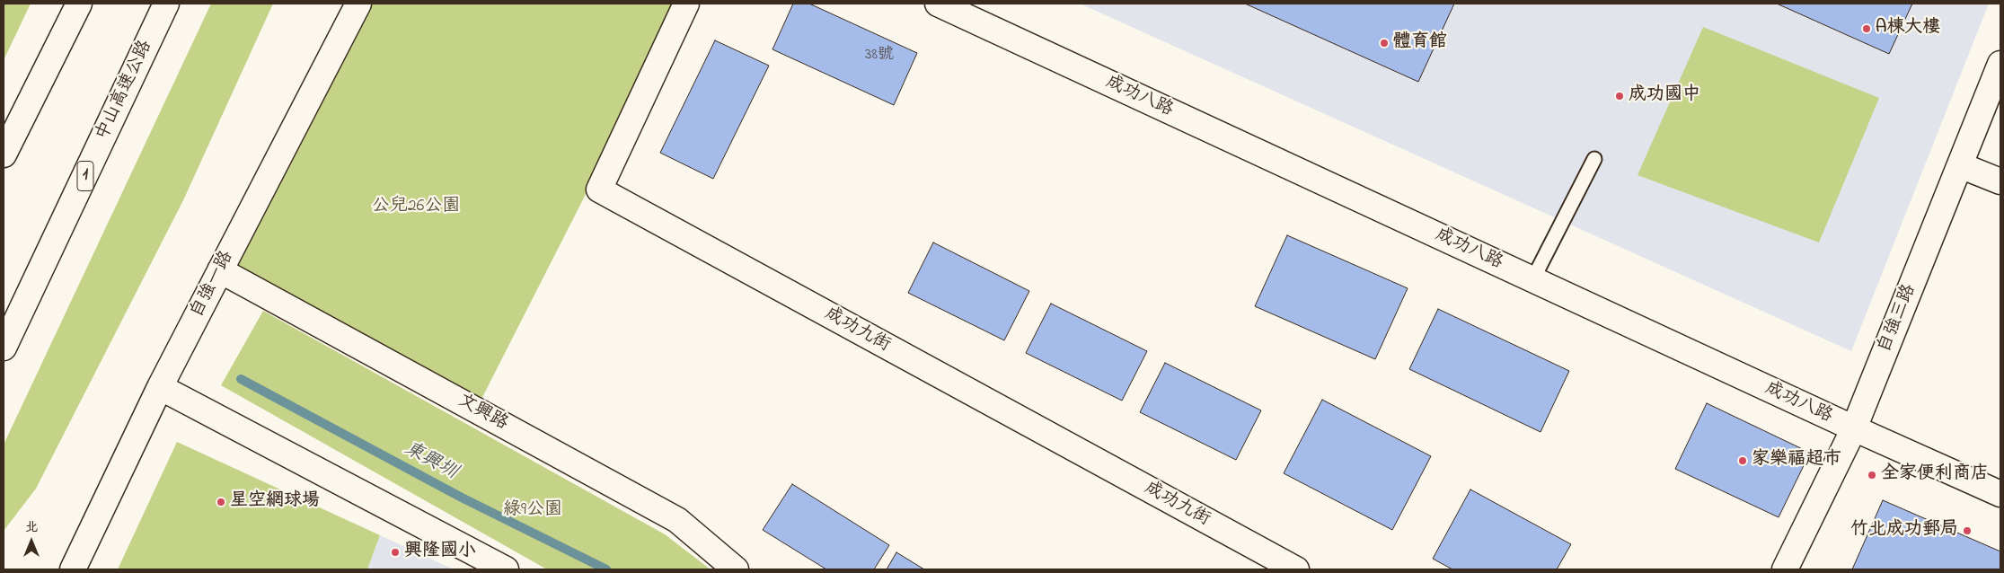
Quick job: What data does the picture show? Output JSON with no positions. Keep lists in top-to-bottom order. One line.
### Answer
{"streets":{"main road":["中山高速公路","成功八路","1","自強一路","自強三路","成功九街","文興路"]},"crossings":[["成功八路","自強三路"],["自強一路","文興路"]],"water":["東興圳"],"parks":["公兒26公園","綠9公園"],"places":["A棟大樓","體育館","成功國中","家樂福超市","全家便利商店","星空網球場","竹北成功郵局","興隆國小"],"house_numbers":["38號"],"north":"top"}
